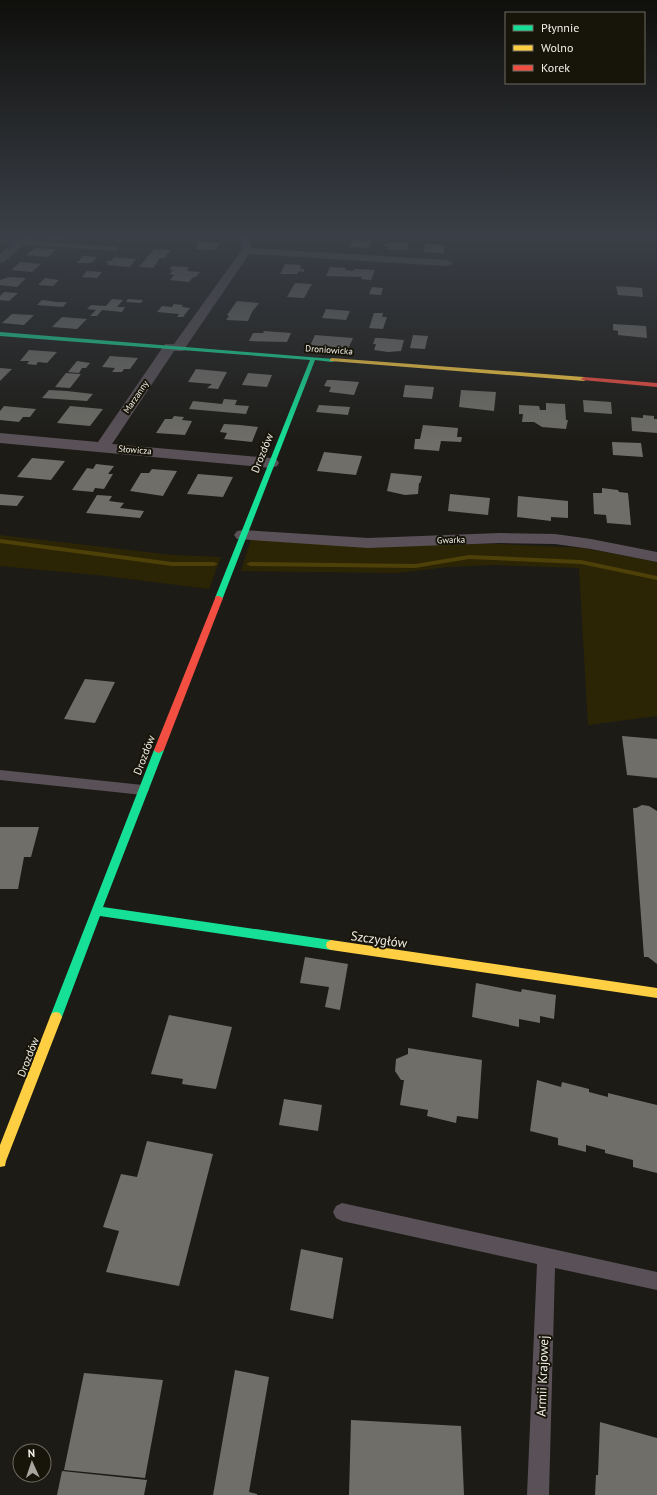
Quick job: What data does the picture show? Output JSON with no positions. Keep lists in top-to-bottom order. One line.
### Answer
{"streets":{"street":["Droniowicka","Marzanny","Słowicza","Drozdów","Gwarka","Szczygłów"],"lane":["Armii Krajowej"]},"crossings":[["Droniowicka","Marzanny"],["Droniowicka","Drozdów"],["Marzanny","Słowicza"],["Słowicza","Drozdów"],["Drozdów","Gwarka"],["Drozdów","Szczygłów"]],"legend":["Płynnie","Wolno","Korek"],"north":"top"}
